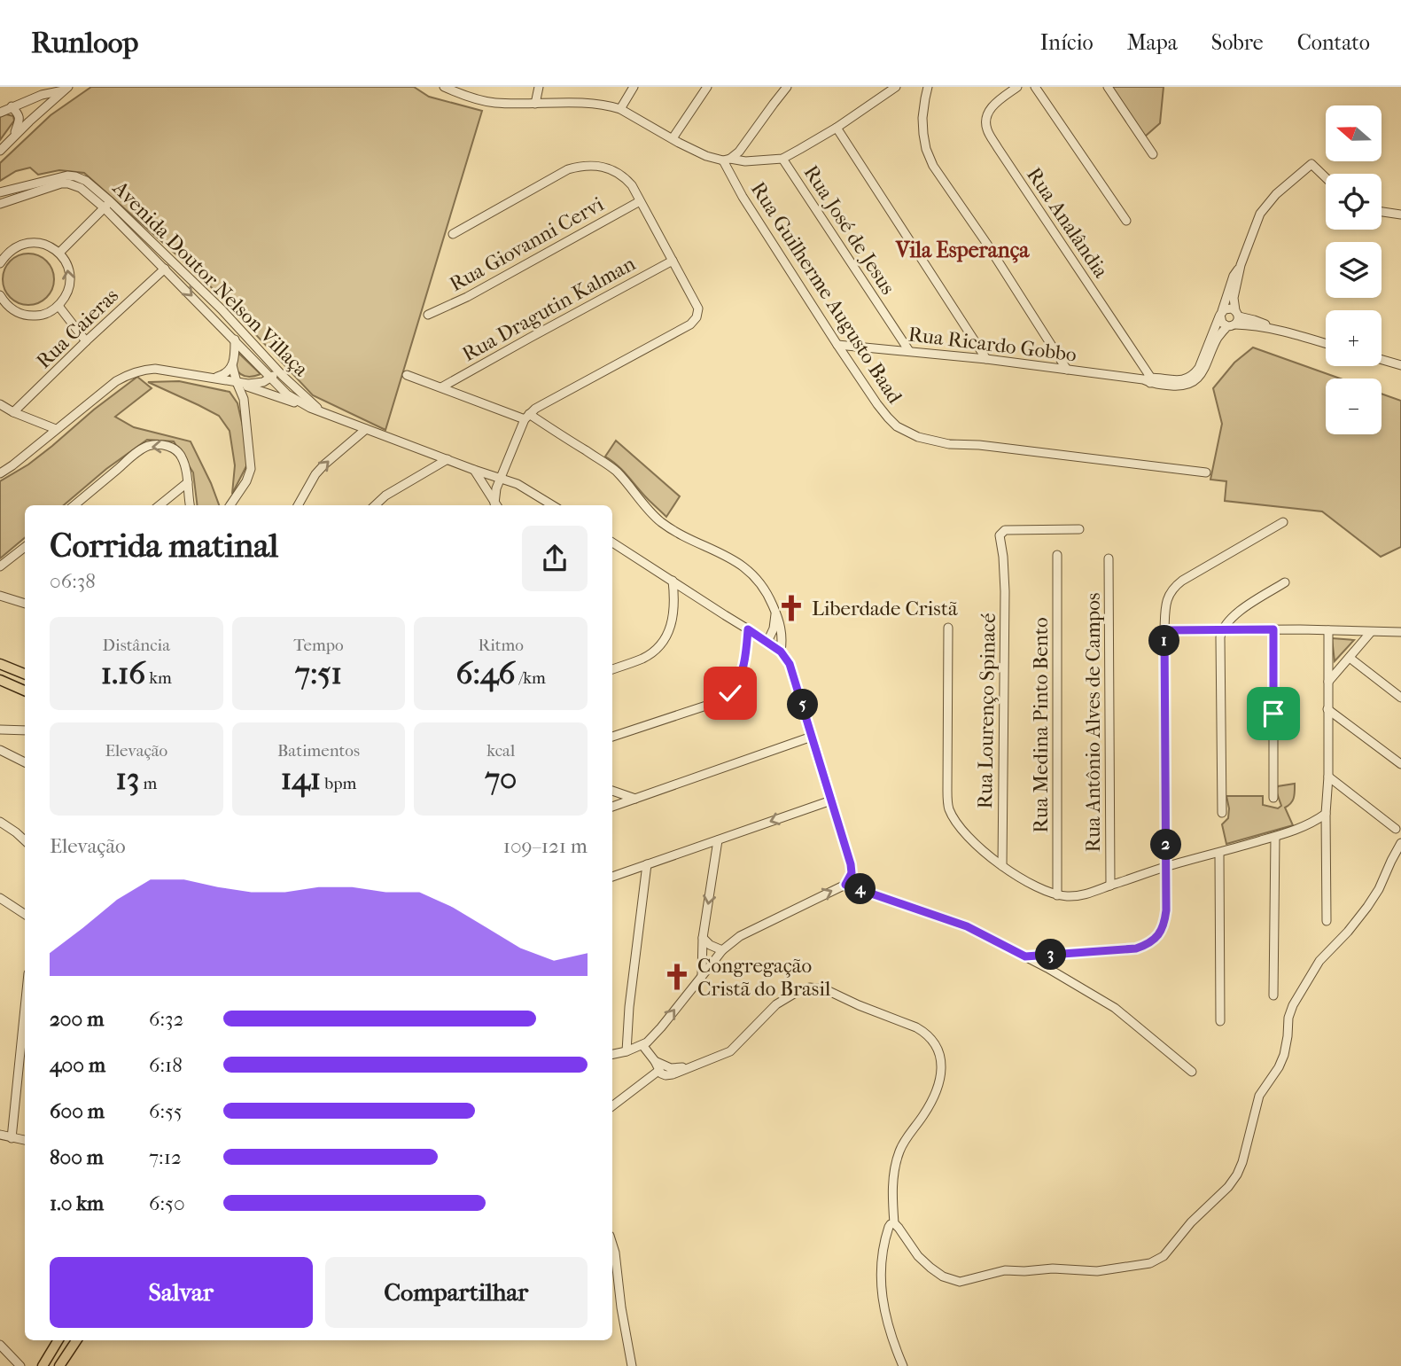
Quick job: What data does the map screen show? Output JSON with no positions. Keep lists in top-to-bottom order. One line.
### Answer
{"streets":{"street":["Rua Analândia","Rua José de Jesus","Rua Giovanni Cervi","Avenida Doutor Nelson Villaça","Rua Guilherme Augusto Baad","Rua Dragutin Kalman","Rua Caieras","Rua Ricardo Gobbo","Rua Lourenço Spinacé","Rua Antônio Alves de Campos","Rua Medina Pinto Bento"]},"crossings":[["Rua Analândia","Rua Ricardo Gobbo"],["Rua José de Jesus","Rua Ricardo Gobbo"],["Avenida Doutor Nelson Villaça","Rua Caieras"],["Rua Guilherme Augusto Baad","Rua Ricardo Gobbo"]],"districts":["Vila Esperança"],"places":{"church":["Liberdade Cristã","Congregação Cristã do Brasil"]},"north":"left","page":{"header":"Runloop","nav":["Início","Mapa","Sobre","Contato"],"map_buttons":["+","−"],"heading":["Corrida matinal","06:38"],"stats":[["Distância","1.16 km"],["Tempo","7:51"],["Ritmo","6:46 /km"],["Elevação","13 m"],["Batimentos","141 bpm"],["kcal","70"]],"pins":["1","5","2","4","3"],"chart":["Elevação","109–121 m"],"list":[{"name":"200 m","note":"6:32"},{"name":"400 m","note":"6:18"},{"name":"600 m","note":"6:55"},{"name":"800 m","note":"7:12"},{"name":"1.0 km","note":"6:50"}],"buttons":["Salvar","Compartilhar"]}}
